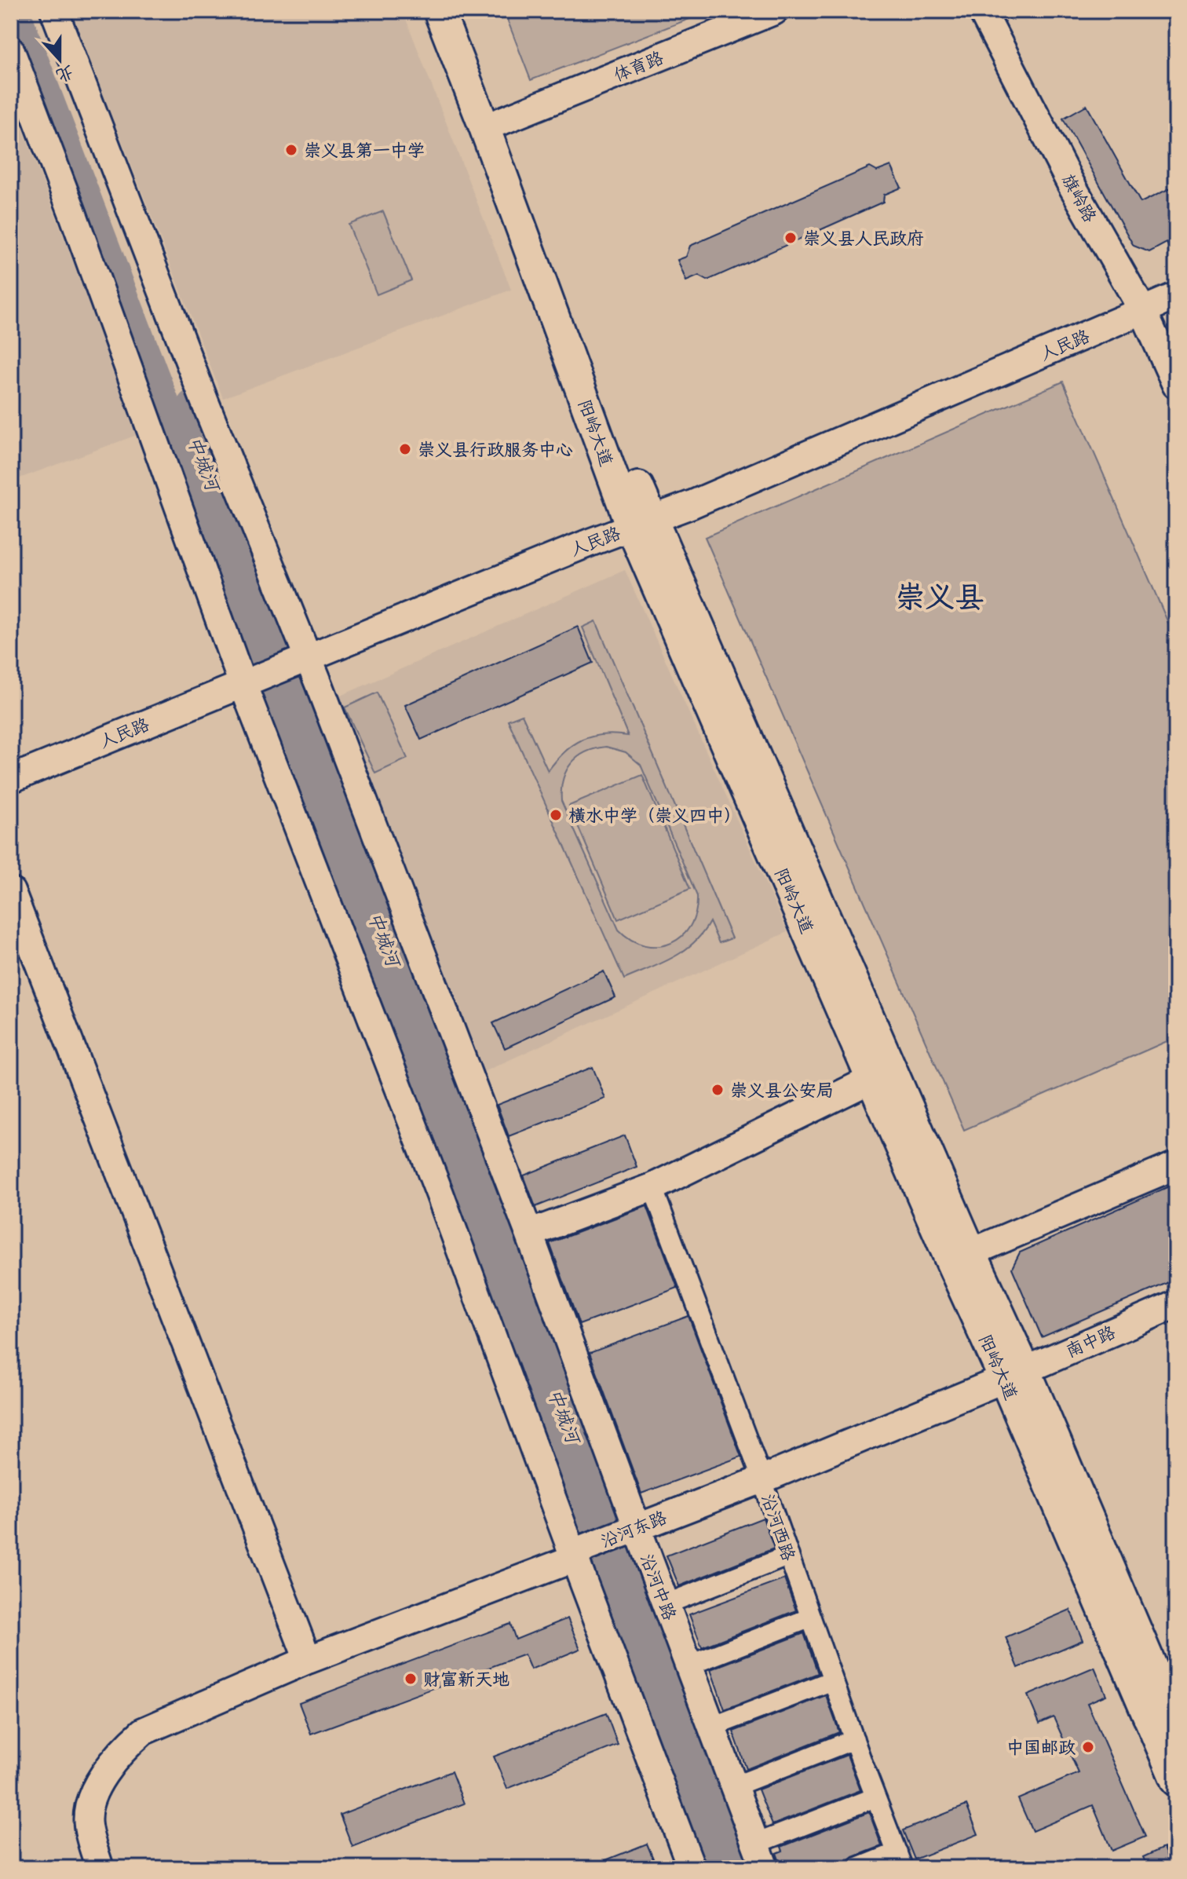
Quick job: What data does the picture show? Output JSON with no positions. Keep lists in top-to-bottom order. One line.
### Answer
{"streets":{"main road":["阳岭大道"],"street":["体育路","旗岭路","人民路","南中路","沿河西路","沿河东路","沿河中路"]},"crossings":[["体育路","阳岭大道"],["旗岭路","人民路"],["人民路","阳岭大道"],["人民路","沿河中路"],["阳岭大道","南中路"],["阳岭大道","沿河东路"],["南中路","沿河东路"],["沿河西路","沿河东路"],["沿河东路","沿河中路"]],"districts":["崇义县"],"water":["中城河"],"places":["崇义县第一中学","崇义县人民政府","崇义县行政服务中心","横水中学（崇义四中）","崇义县公安局","财富新天地","中国邮政"],"north":"bottom"}
